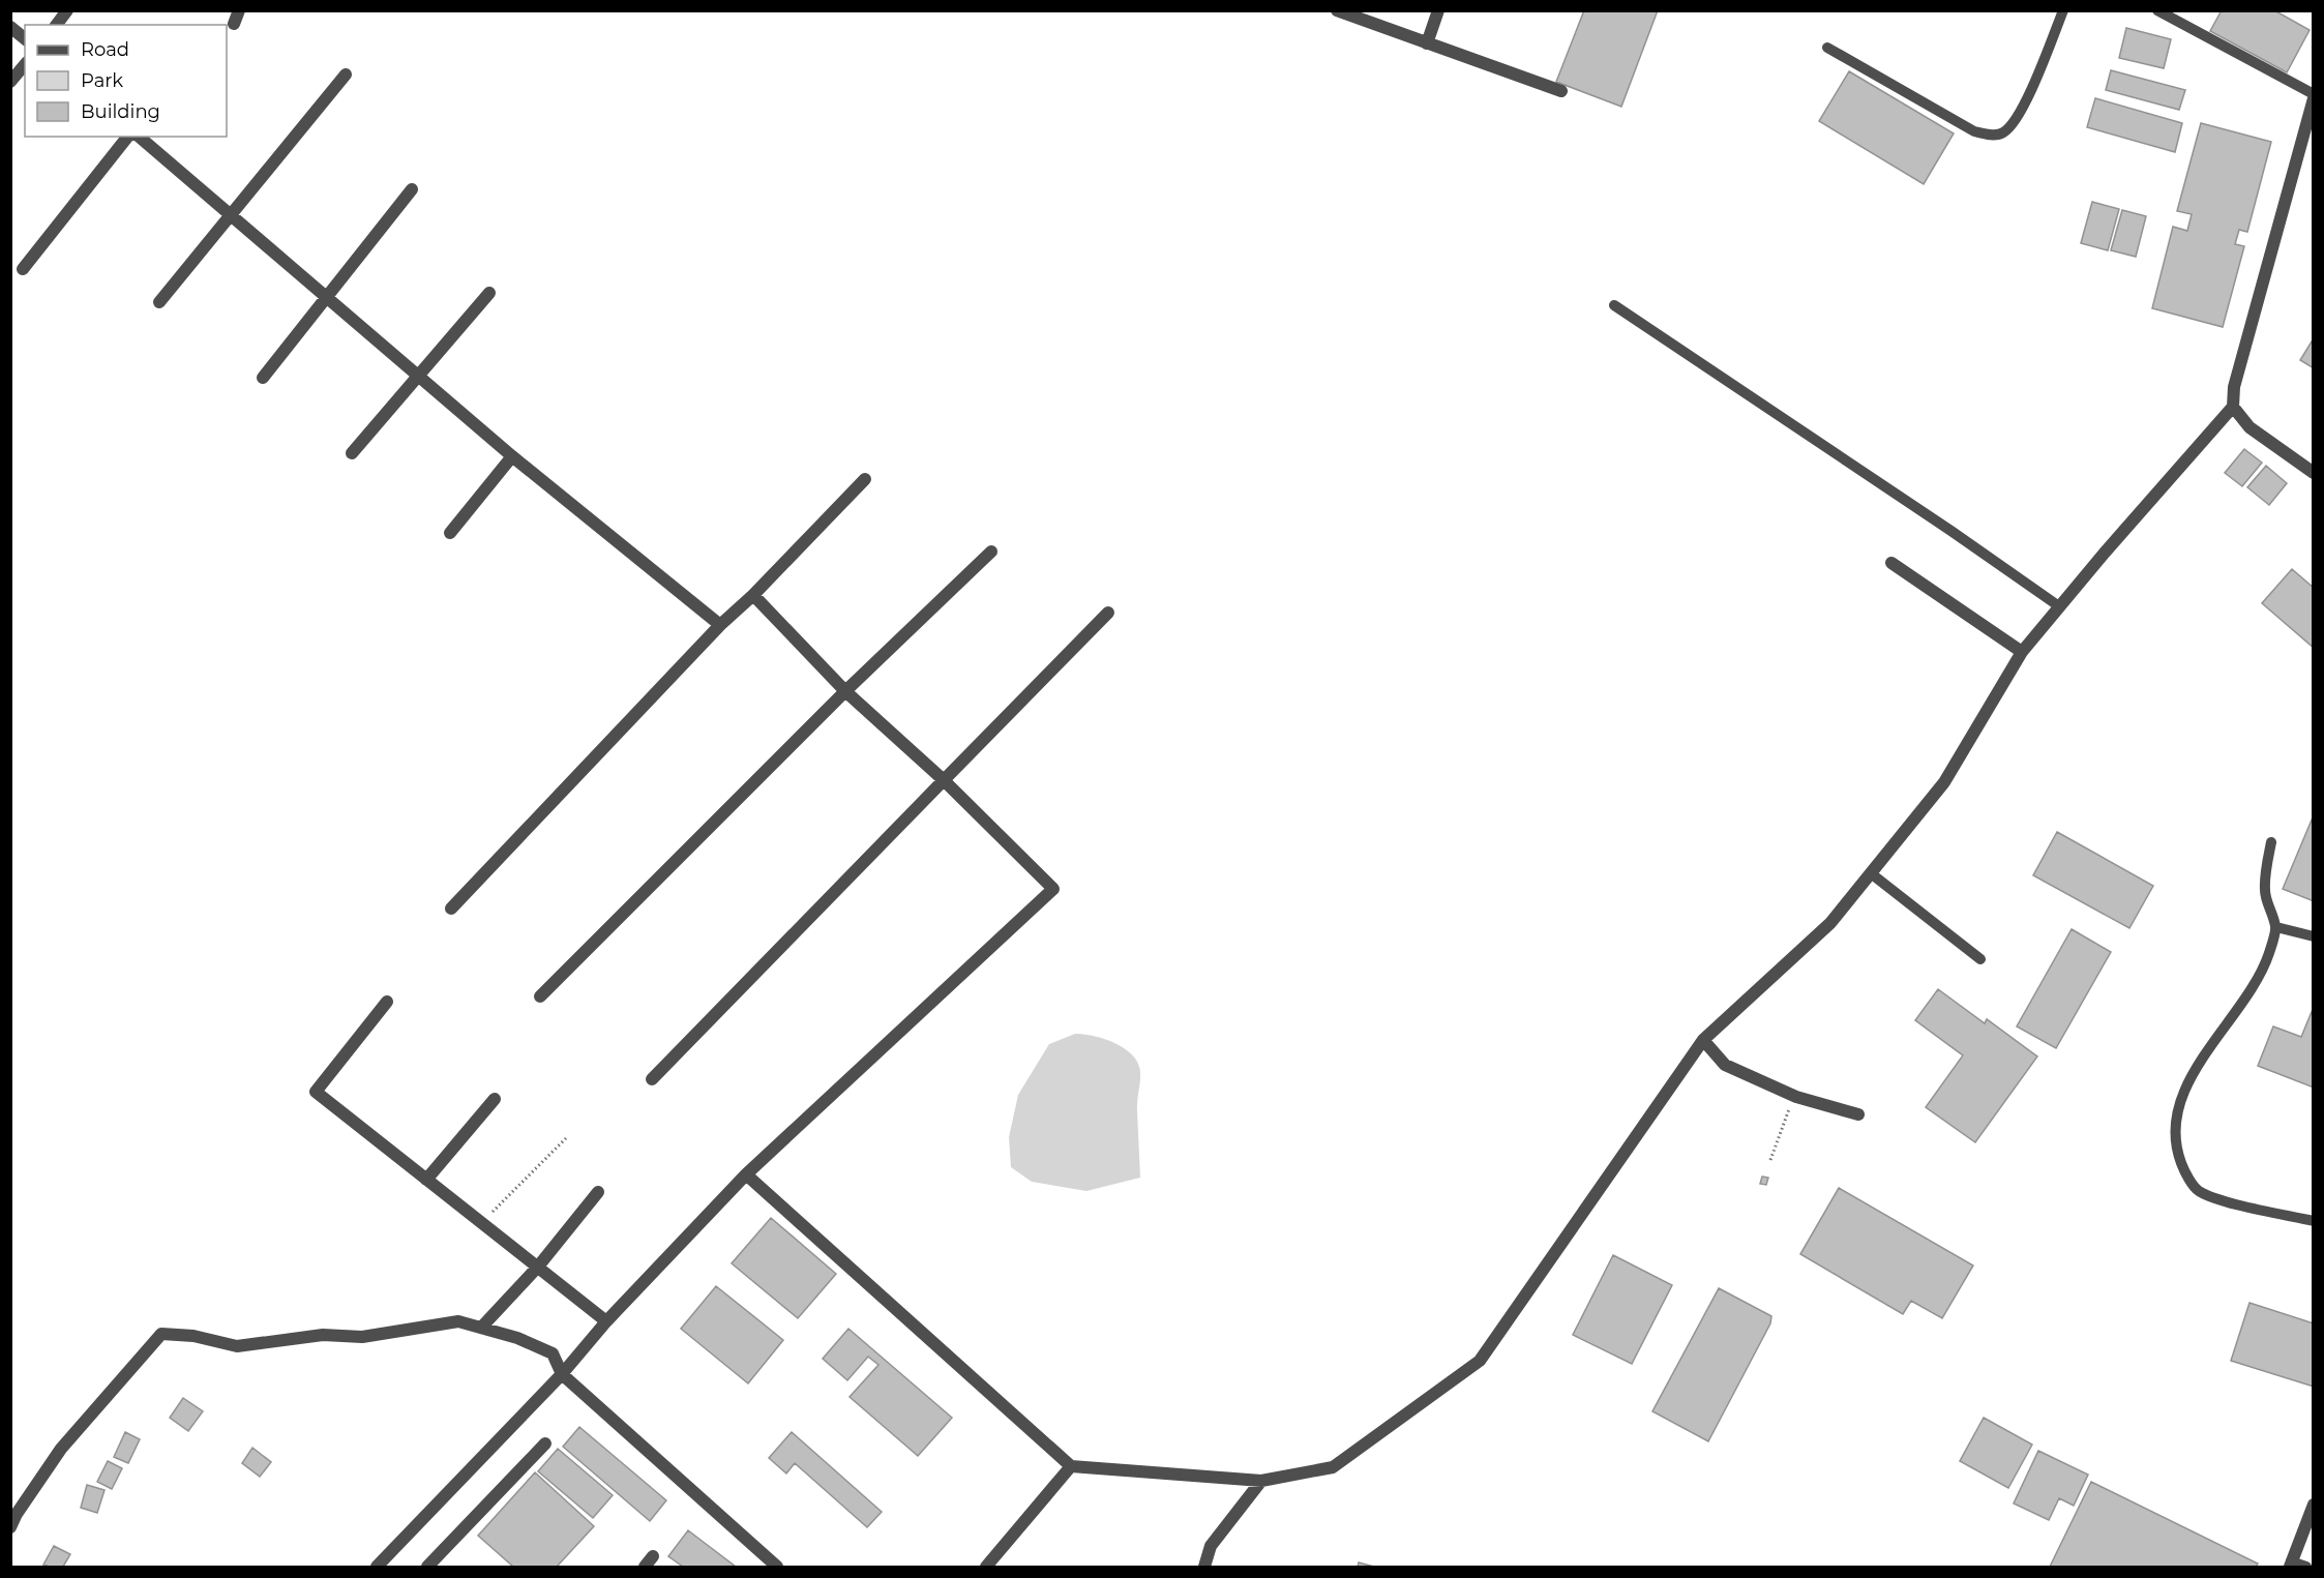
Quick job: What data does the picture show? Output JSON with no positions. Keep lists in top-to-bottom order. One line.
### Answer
{"legend":["Road","Park","Building"]}
